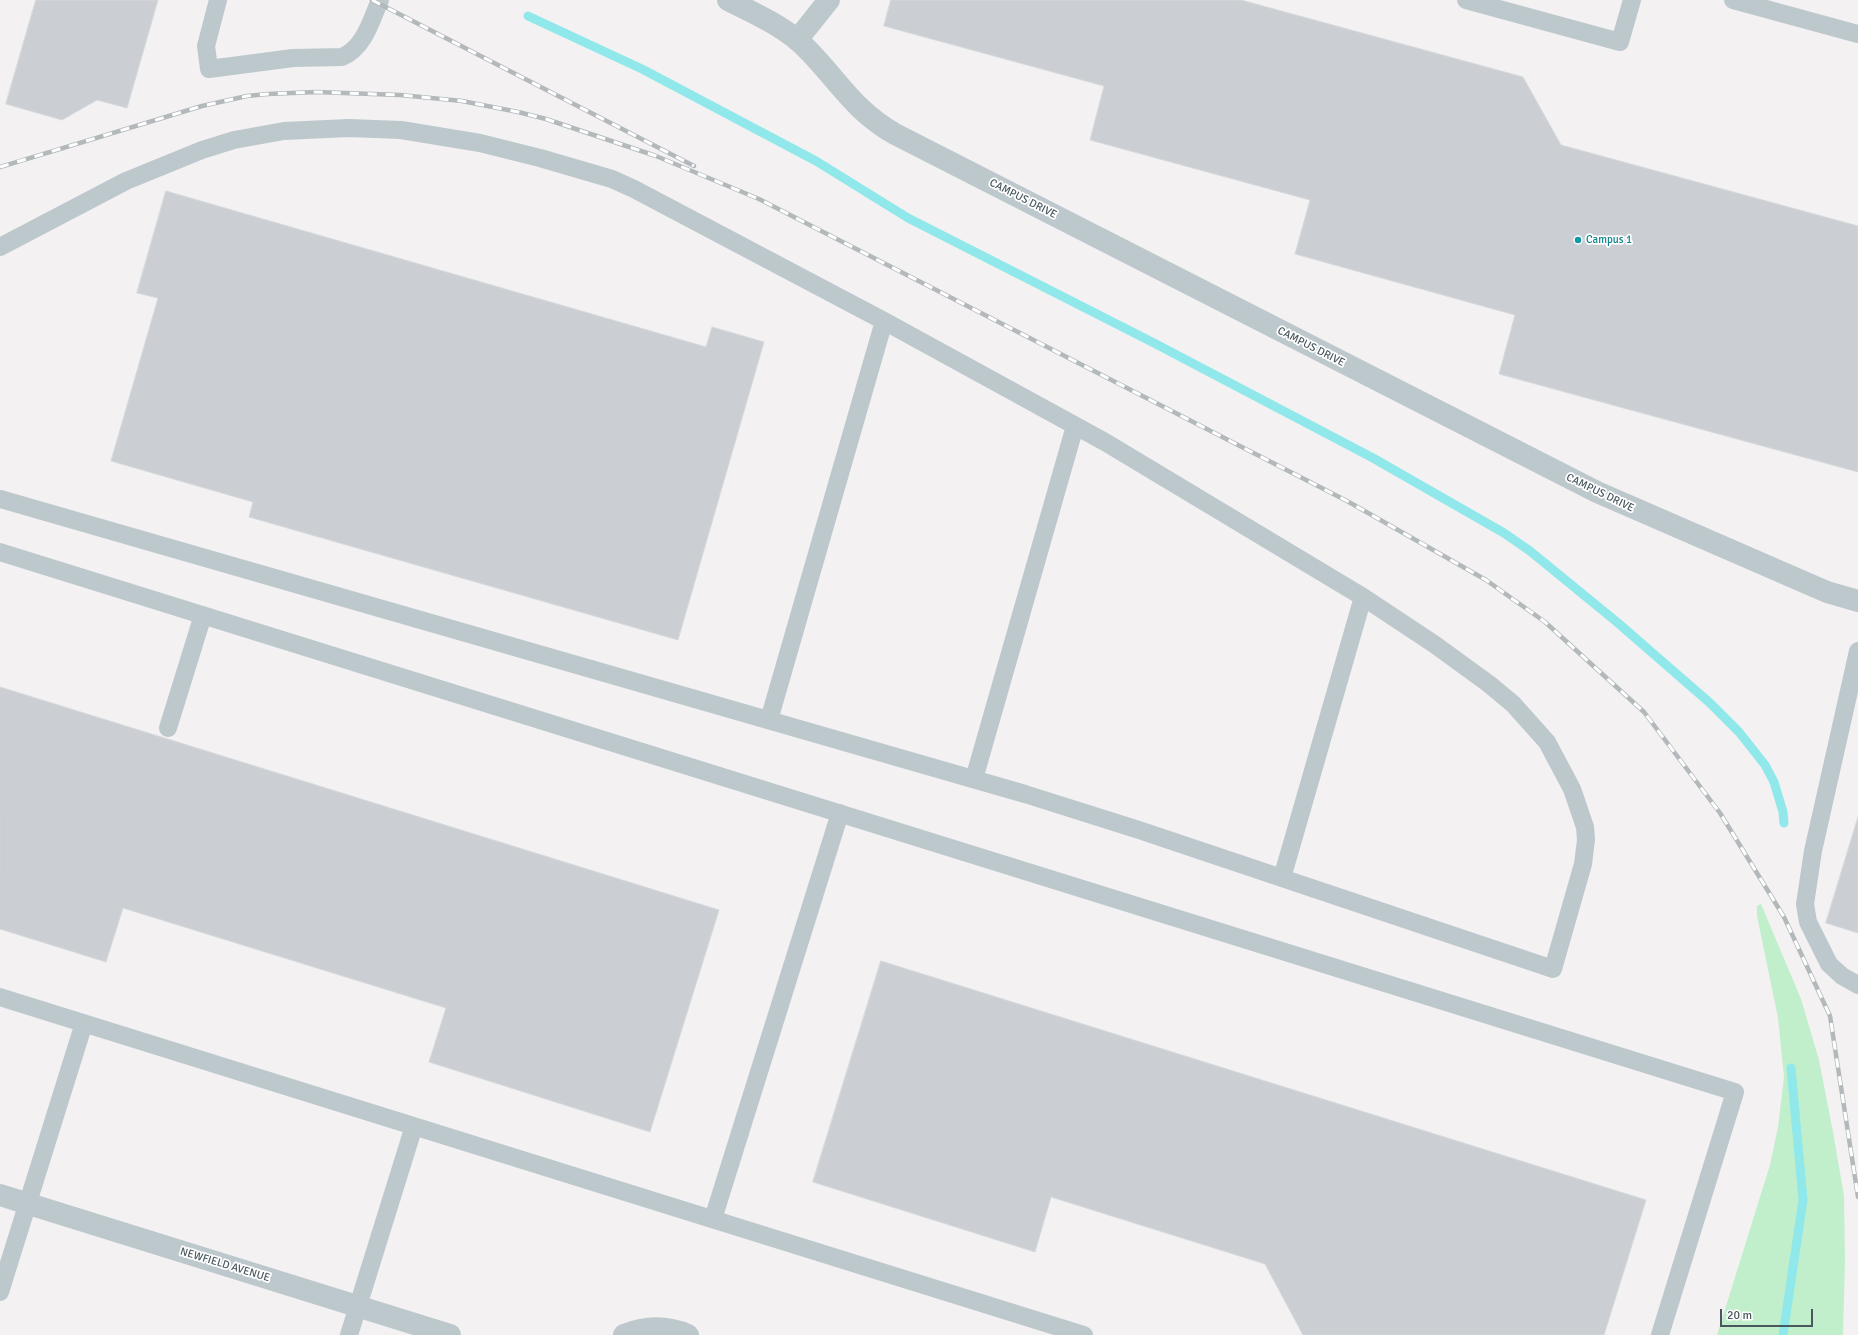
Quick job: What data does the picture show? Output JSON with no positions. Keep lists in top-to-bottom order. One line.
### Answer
{"streets":{"street":["CAMPUS DRIVE","NEWFIELD AVENUE"]},"places":["Campus 1"],"scale_bar":"20 m"}
